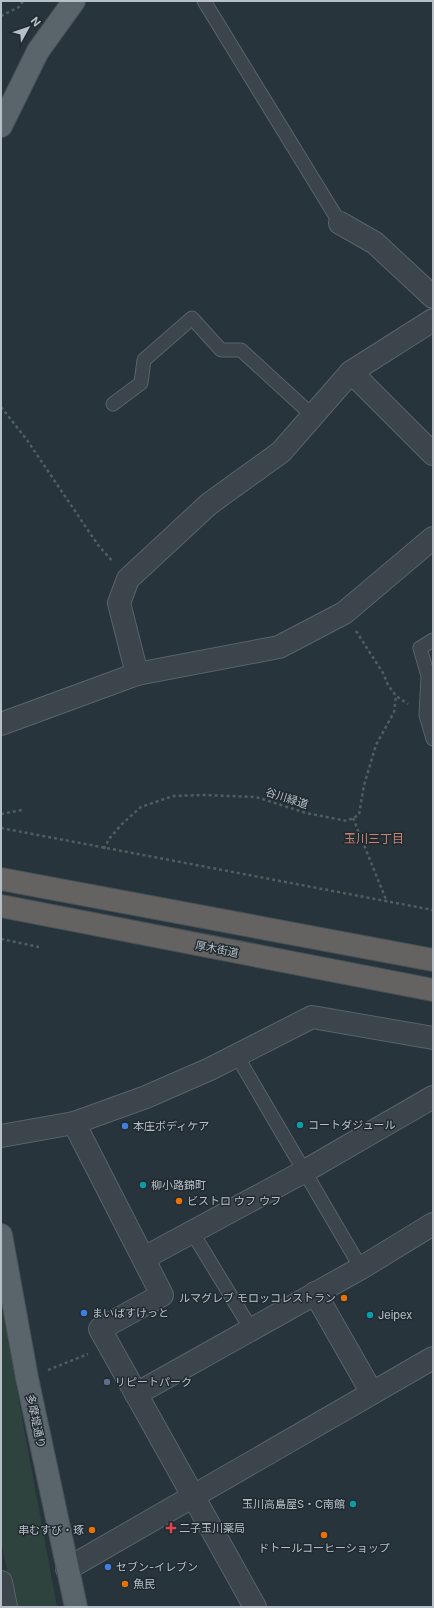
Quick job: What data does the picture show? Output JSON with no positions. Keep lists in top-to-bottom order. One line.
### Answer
{"streets":{"highway":["厚木街道"],"main road":["多摩堤通り"],"path":["谷川緑道"]},"districts":["玉川三丁目"],"places":{"other":["コートダジュール","本庄ボディケア","柳小路錦町","ビストロ ウフ ウフ","ルマグレブ モロッコレストラン","まいばすけっと","Jeipex","リピートパーク","玉川高島屋S・C南館","串むすび・琢","ドトールコーヒーショップ","セブン-イレブン","魚民"],"health":["二子玉川薬局"]},"north":"top right"}
